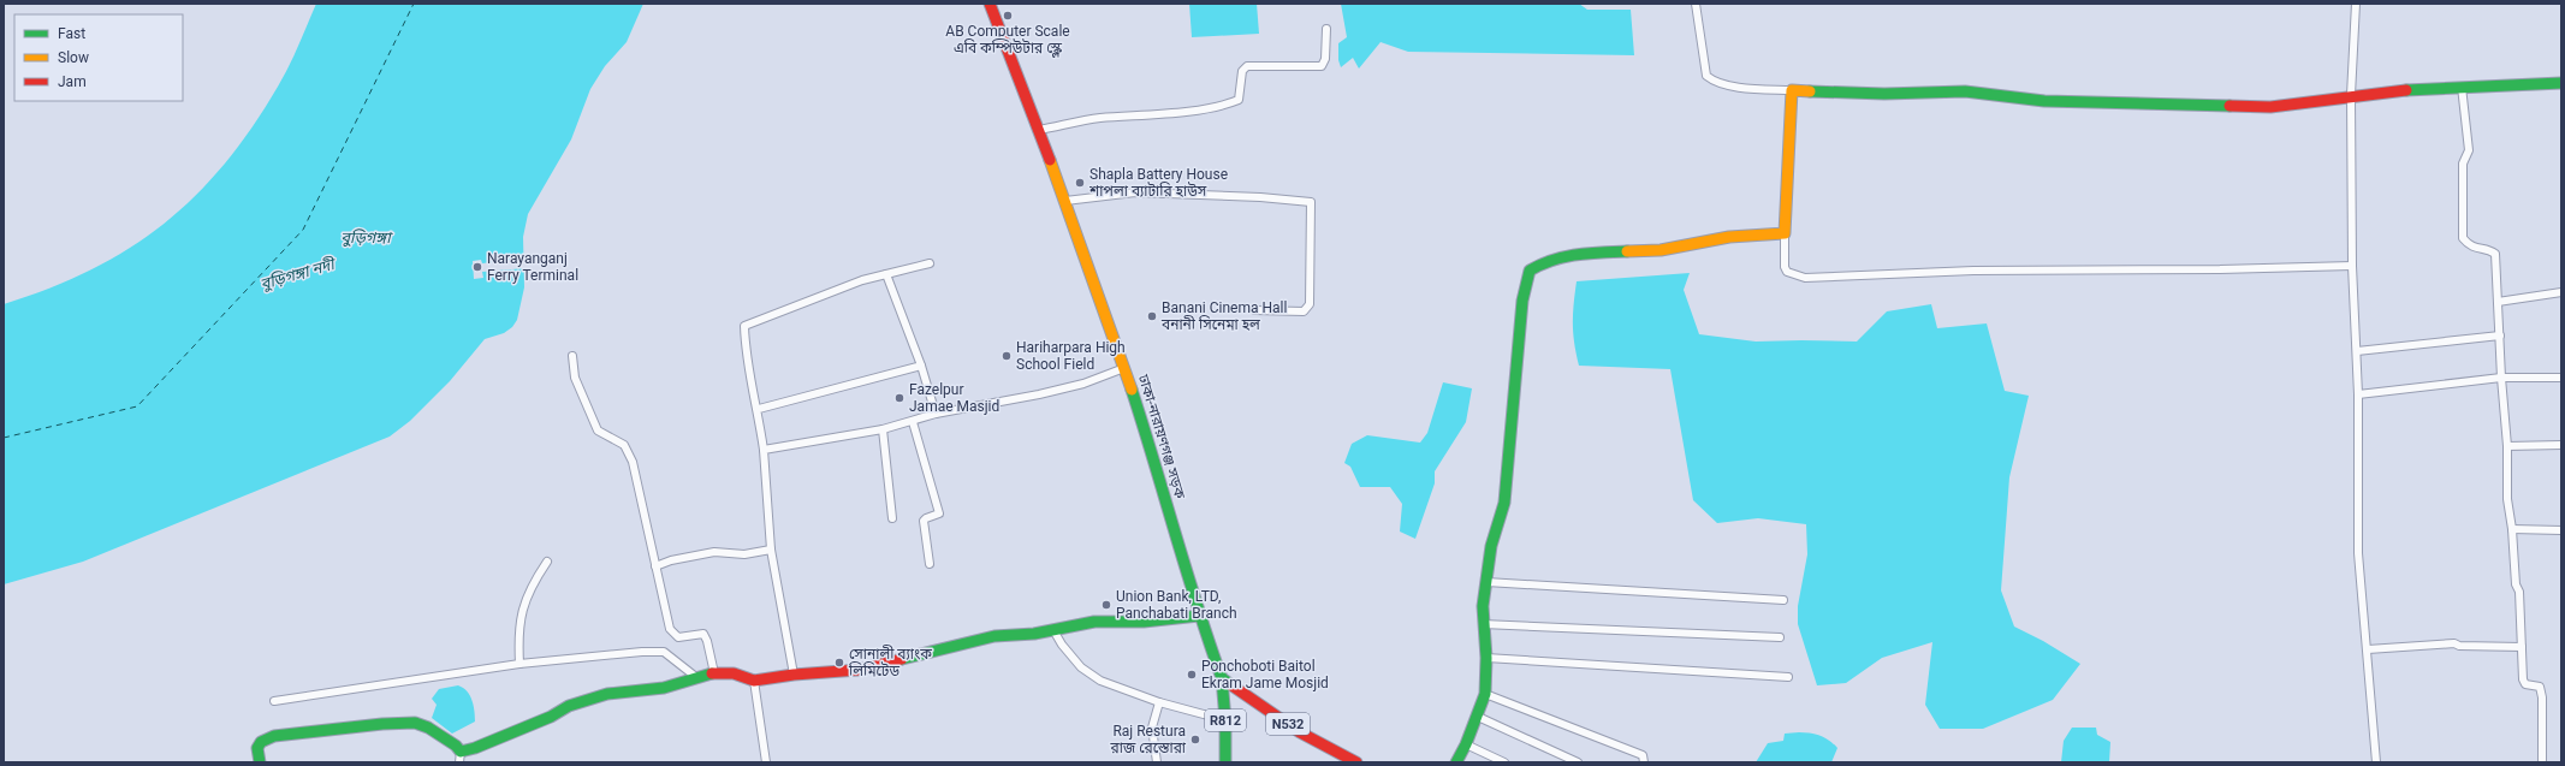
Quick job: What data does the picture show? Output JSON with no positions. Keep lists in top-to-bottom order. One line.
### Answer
{"streets":{"main road":["ঢাকা-নারায়ণগঞ্জ সড়ক","R812","N532"]},"crossings":[["ঢাকা-নারায়ণগঞ্জ সড়ক","R812"],["ঢাকা-নারায়ণগঞ্জ সড়ক","N532"],["R812","N532"]],"water":["বুড়িগঙ্গা","বুড়িগঙ্গা নদী"],"places":["AB Computer Scale এবি কম্পিউটার স্কেল","Shapla Battery House শাপলা ব্যাটারি হাউস","Narayanganj Ferry Terminal","Banani Cinema Hall বনানী সিনেমা হল","Hariharpara High School Field","Fazelpur Jamae Masjid","Union Bank, LTD, Panchabati Branch","সোনালী ব্যাংক লিমিটেড","Ponchoboti Baitol Ekram Jame Mosjid","Raj Restura রাজ রেস্তোরা"],"legend":["Fast","Slow","Jam"]}
